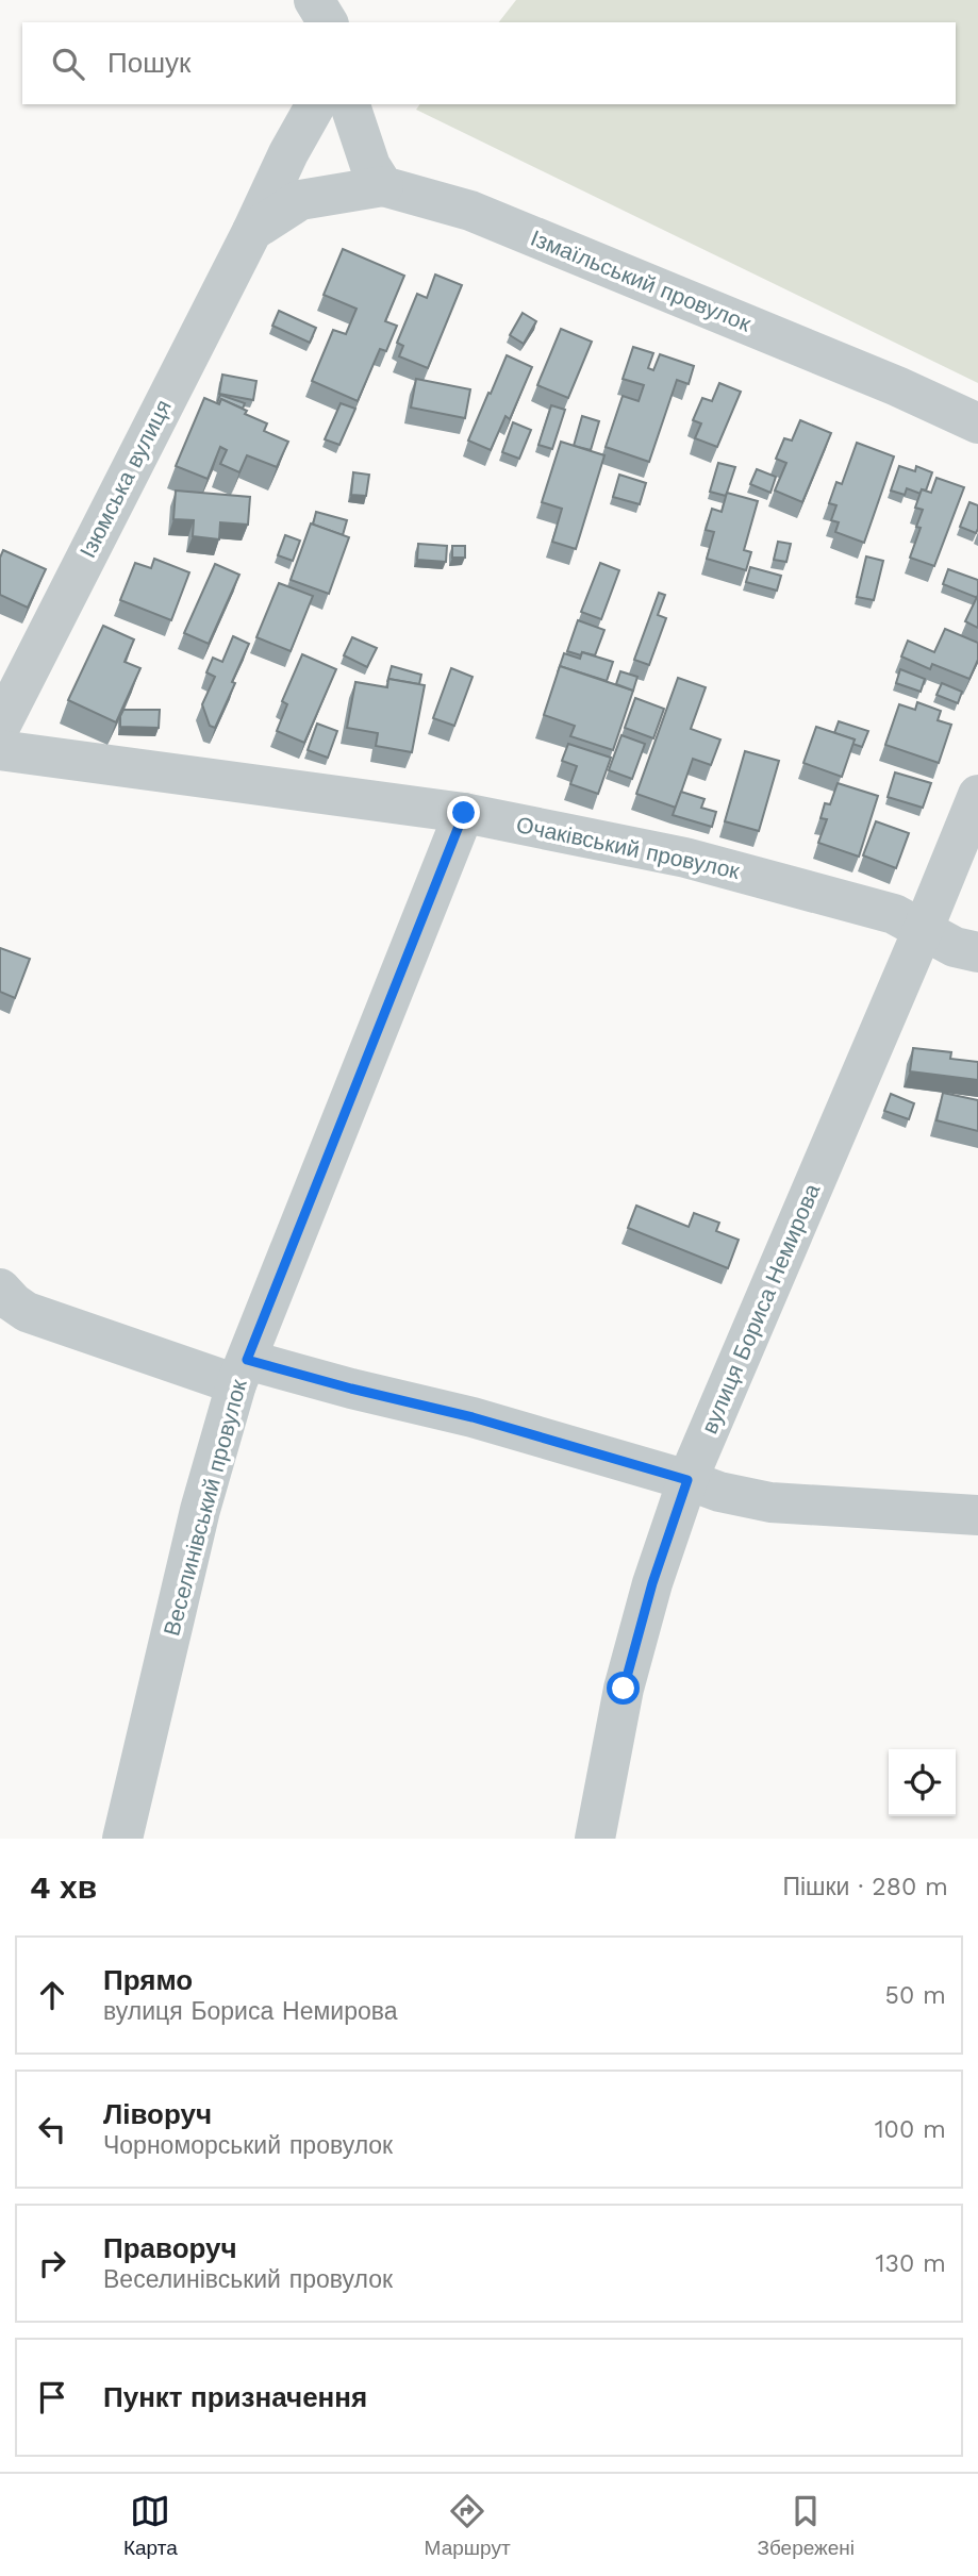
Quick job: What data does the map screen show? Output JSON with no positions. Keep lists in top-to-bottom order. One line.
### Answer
{"streets":{"street":["Ізмаїльський провулок","Ізюмська вулиця","Очаківський провулок","вулиця Бориса Немирова","Веселинівський провулок"]},"crossings":[["Очаківський провулок","вулиця Бориса Немирова"],["Очаківський провулок","Веселинівський провулок"]],"page":{"search":"Пошук","heading":["4 хв","Пішки · 280 m"],"list":[["Прямо","вулиця Бориса Немирова","50 m"],["Ліворуч","Чорноморський провулок","100 m"],["Праворуч","Веселинівський провулок","130 m"],"Пункт призначення"],"nav":["Карта","Маршрут","Збережені"]}}
